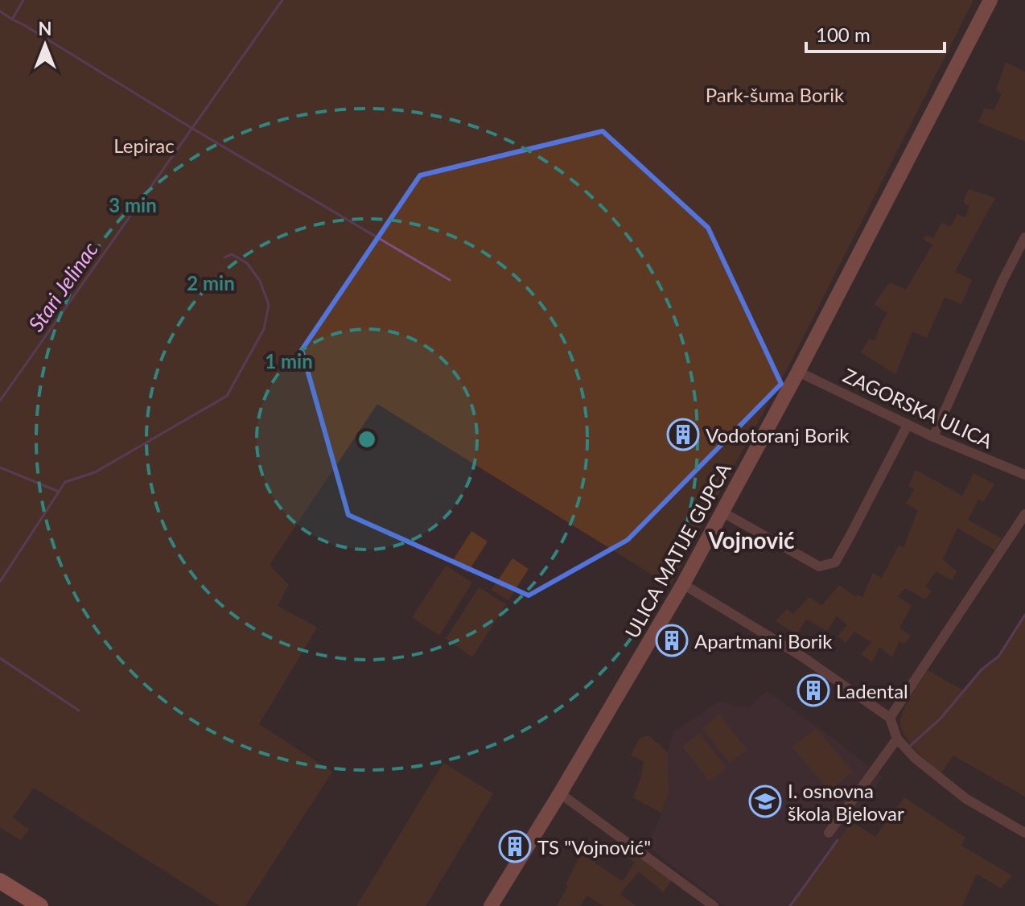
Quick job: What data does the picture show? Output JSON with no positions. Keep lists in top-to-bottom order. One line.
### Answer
{"streets":{"street":["ZAGORSKA ULICA","ULICA MATIJE GUPCA"]},"crossings":[["ZAGORSKA ULICA","ULICA MATIJE GUPCA"]],"districts":["Vojnović"],"water":["Stari Jelinac"],"parks":["Park-šuma Borik","Lepirac"],"places":{"building":["Vodotoranj Borik","Apartmani Borik","Ladental","TS \"Vojnović\""],"school or university":["I. osnovna škola Bjelovar"]},"scale_bar":"100 m","north":"top","rings":["3 min","2 min","1 min"]}
